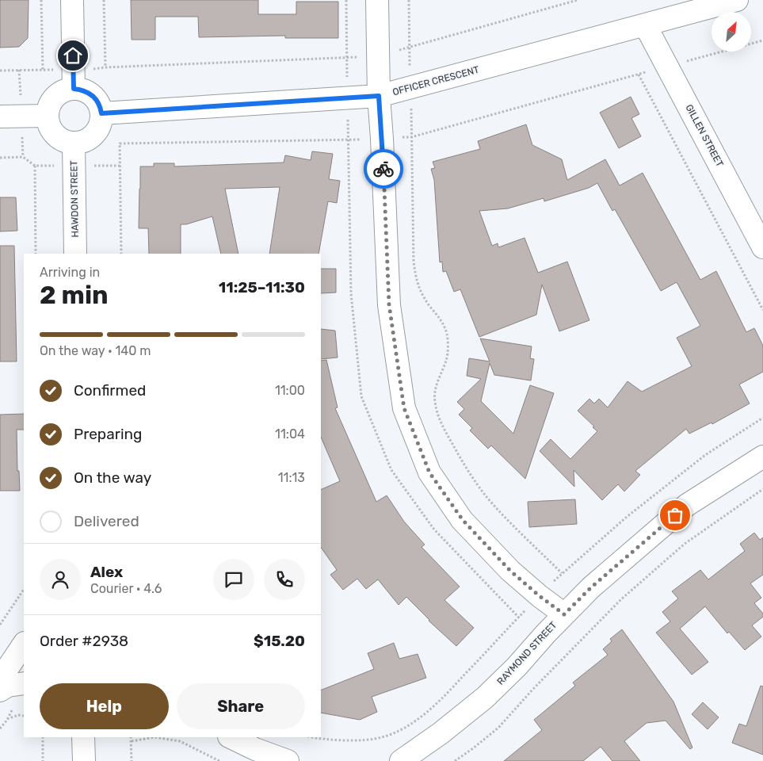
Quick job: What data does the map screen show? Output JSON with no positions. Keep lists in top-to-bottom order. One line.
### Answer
{"streets":{"street":["OFFICER CRESCENT","GILLEN STREET","HAWDON STREET","RAYMOND STREET"]},"crossings":[["OFFICER CRESCENT","GILLEN STREET"],["OFFICER CRESCENT","HAWDON STREET"]],"north":"top right","page":{"heading":["2 min","Arriving in","11:25–11:30"],"panel":["Alex","Courier · 4.6","Order #2938","$15.20"],"bar":"On the way · 140 m","list":[["Confirmed","11:00"],["Preparing","11:04"],["On the way","11:13"],"Delivered"],"buttons":["Help","Share"]}}
